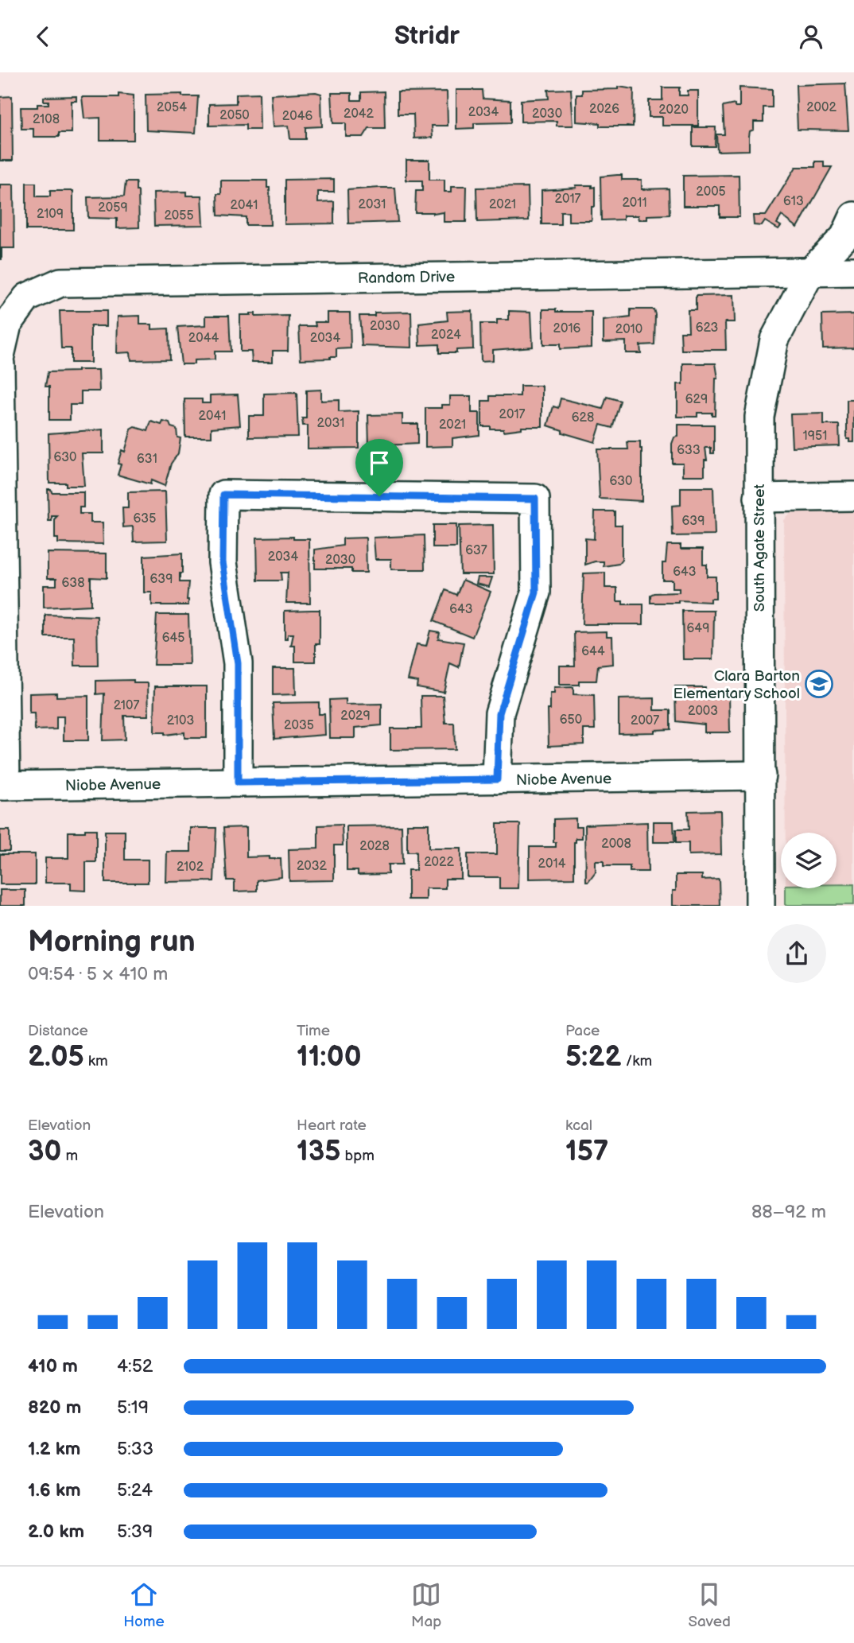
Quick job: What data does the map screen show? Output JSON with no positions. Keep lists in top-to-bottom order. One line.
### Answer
{"streets":{"street":["Random Drive","South Agate Street","Niobe Avenue"]},"crossings":[["Random Drive","South Agate Street"],["South Agate Street","Niobe Avenue"]],"places":{"school or university":["Clara Barton Elementary School"]},"house_numbers":["2054","2002","2026","2020","2034","2042","2030","2050","2046","2108","2005","2017","613","2011","2031","2021","2041","2059","2109","2055","2030","623","2016","2010","2024","2044","2034","629","2017","2041","628","2031","2021","1951","633","630","631","630","635","639","637","2034","2030","643","639","638","643","649","645","644","2107","2003","2029","650","2103","2007","2035","2008","2028","2022","2014","2032","2102"],"page":{"header":"Stridr","heading":["Morning run","09:54 · 5 × 410 m"],"stats":[["Distance","2.05 km"],["Time","11:00"],["Pace","5:22 /km"],["Elevation","30 m"],["Heart rate","135 bpm"],["kcal","157"]],"chart":["Elevation","88–92 m"],"list":[{"name":"410 m","note":"4:52"},{"name":"820 m","note":"5:19"},{"name":"1.2 km","note":"5:33"},{"name":"1.6 km","note":"5:24"},{"name":"2.0 km","note":"5:39"}],"tabs":["Home","Map","Saved"]}}
